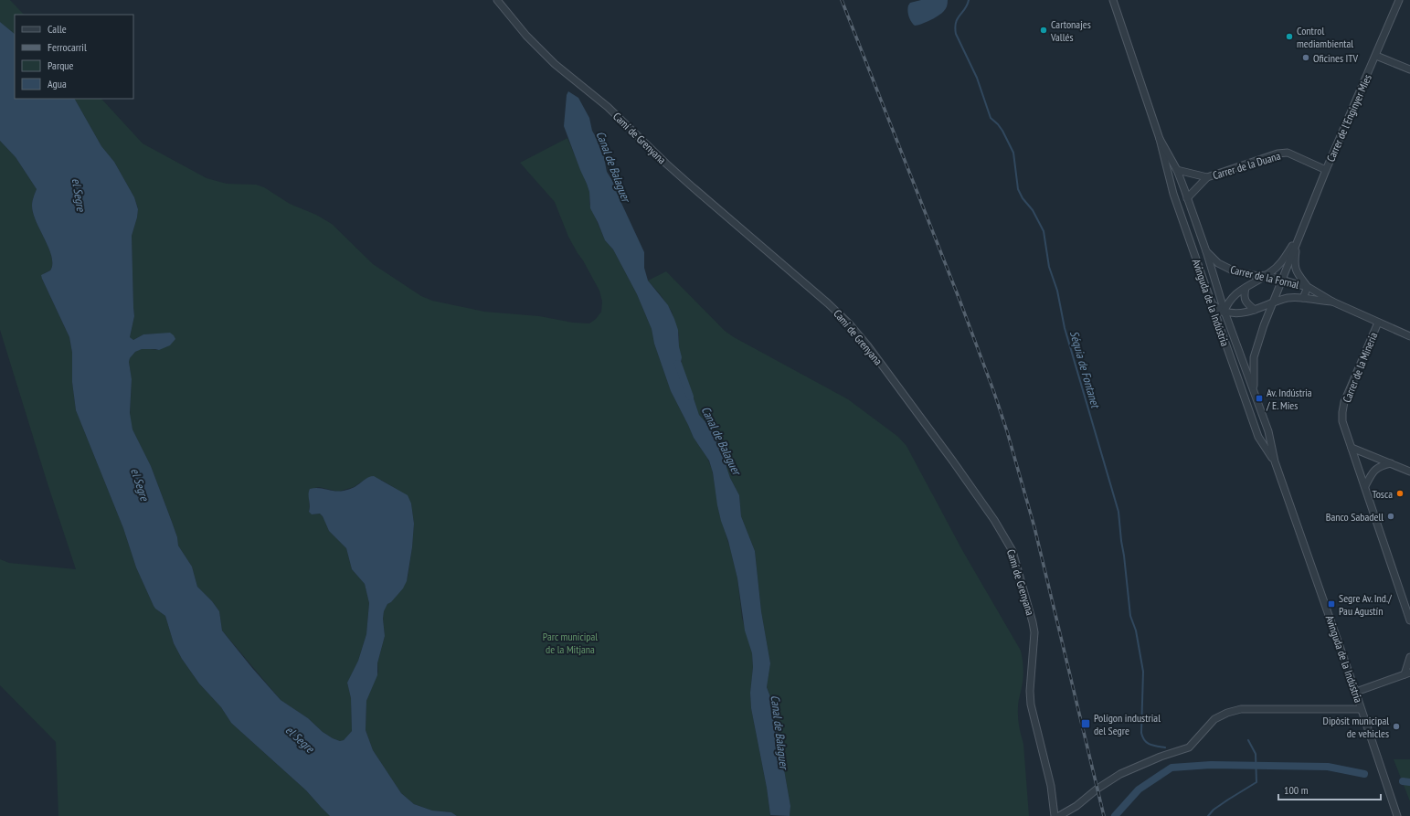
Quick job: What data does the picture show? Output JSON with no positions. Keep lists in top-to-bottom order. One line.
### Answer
{"streets":{"street":["Carrer de l'Enginyer Mies","Camí de Grenyana","Carrer de la Duana","Carrer de la Fornal","Avinguda de la Indústria","Carrer de la Mineria"]},"crossings":[["Carrer de l'Enginyer Mies","Carrer de la Duana"],["Carrer de l'Enginyer Mies","Carrer de la Fornal"],["Carrer de l'Enginyer Mies","Avinguda de la Indústria"],["Carrer de la Duana","Carrer de la Fornal"],["Carrer de la Duana","Avinguda de la Indústria"],["Carrer de la Fornal","Avinguda de la Indústria"],["Carrer de la Fornal","Carrer de la Mineria"]],"water":["Canal de Balaguer","el Segre","Séquia de Fontanet"],"parks":["Parc municipal de la Mitjana"],"places":{"other":["Cartonajes Vallés","Control mediambiental","Oficines ITV","Tosca","Banco Sabadell","Dipòsit municipal de vehicles"],"transit":["Av. Indústria / E. Mies","Segre Av. Ind./ Pau Agustín","Polígon industrial del Segre"]},"legend":["Calle","Ferrocarril","Parque","Agua"],"scale_bar":"100 m"}
